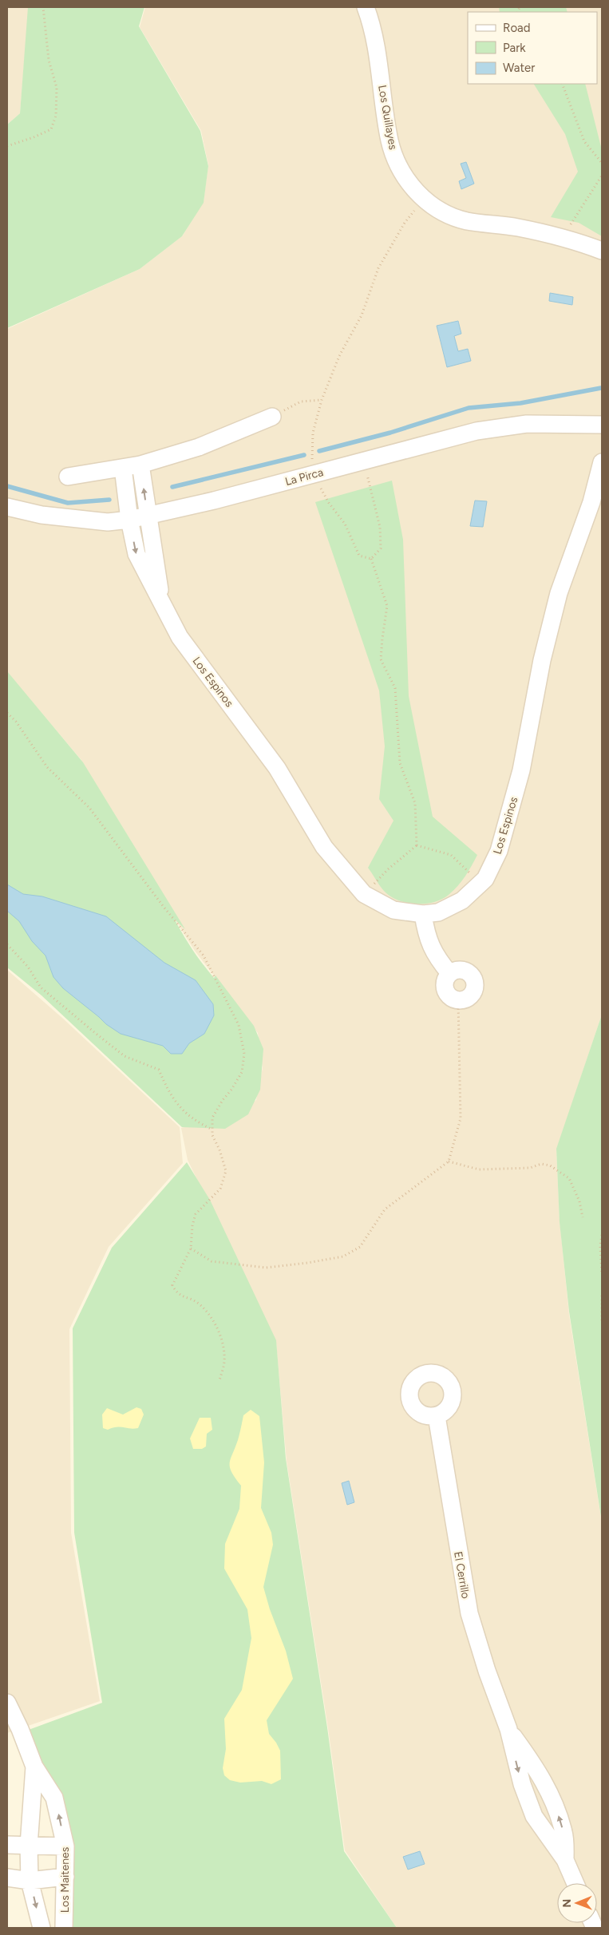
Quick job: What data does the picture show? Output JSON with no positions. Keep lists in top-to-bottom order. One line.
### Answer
{"streets":{"street":["Los Quillayes","La Pirca","Los Espinos","El Cerrillo","Los Maitenes"]},"crossings":[["La Pirca","Los Espinos"]],"legend":["Road","Park","Water"],"north":"left"}
